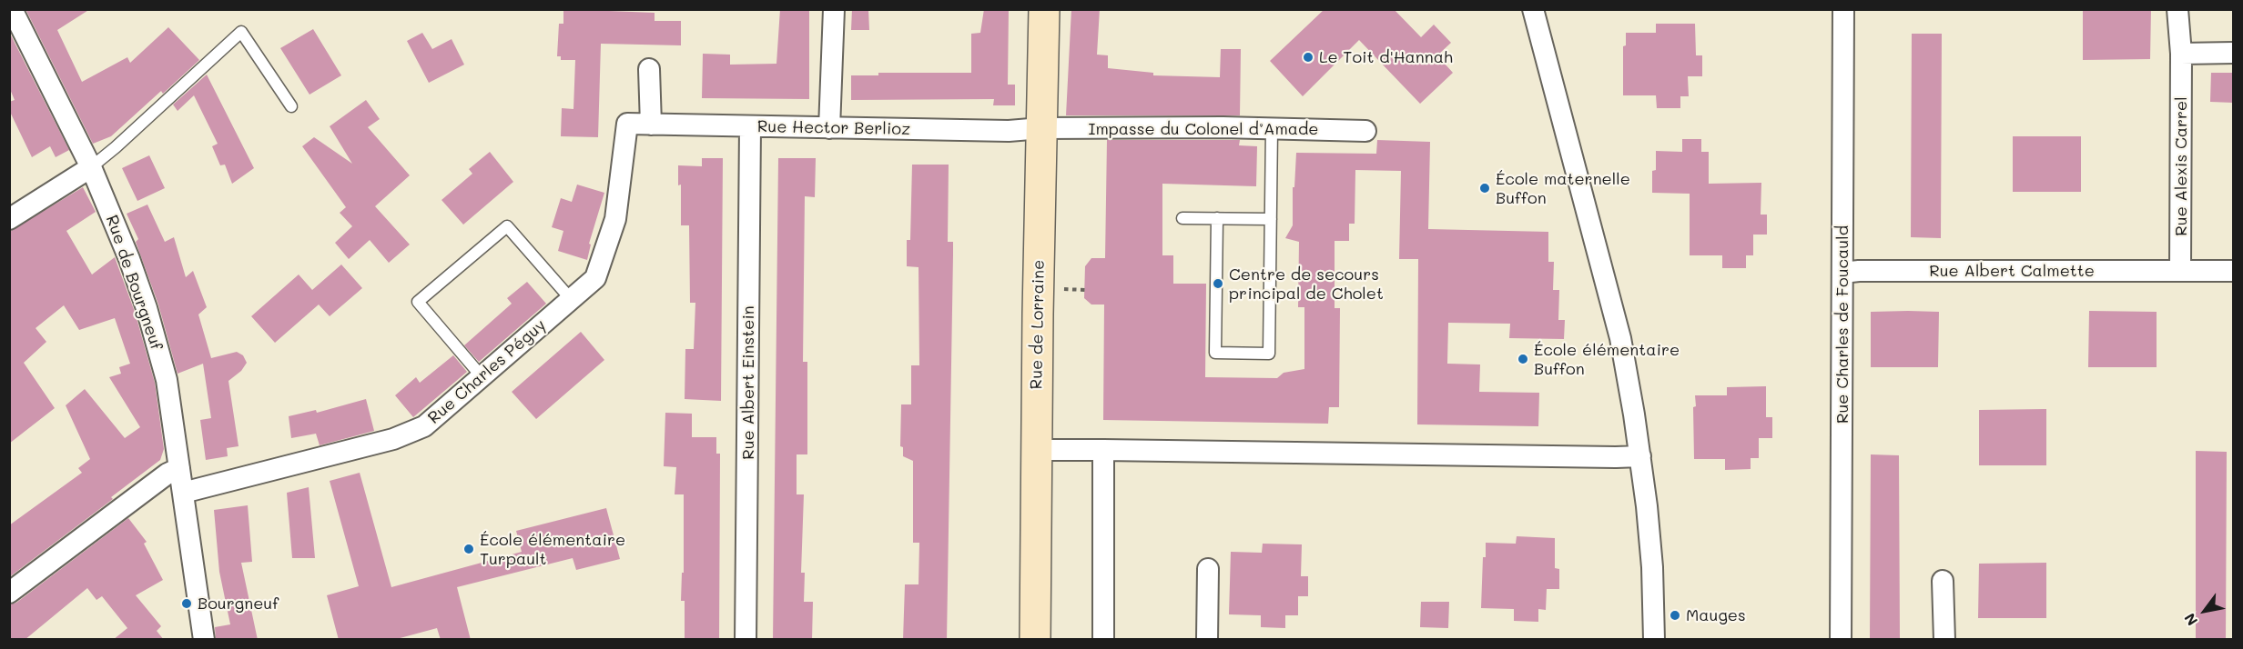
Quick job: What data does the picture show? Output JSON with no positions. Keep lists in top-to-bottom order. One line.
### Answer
{"streets":{"main road":["Rue de Lorraine"],"street":["Rue Hector Berlioz","Impasse du Colonel d’Amade","Rue Alexis Carrel","Rue Albert Calmette","Rue de Bourgneuf","Rue Charles de Foucauld","Rue Charles Péguy","Rue Albert Einstein"]},"crossings":[["Rue Hector Berlioz","Impasse du Colonel d’Amade"],["Rue Hector Berlioz","Rue de Lorraine"],["Rue Hector Berlioz","Rue Charles Péguy"],["Rue Hector Berlioz","Rue Albert Einstein"],["Impasse du Colonel d’Amade","Rue de Lorraine"],["Rue Alexis Carrel","Rue Albert Calmette"],["Rue Albert Calmette","Rue Charles de Foucauld"],["Rue de Bourgneuf","Rue Charles Péguy"]],"places":["Le Toit d'Hannah","École maternelle Buffon","Centre de secours principal de Cholet","École élémentaire Buffon","École élémentaire Turpault","Bourgneuf","Mauges"],"north":"bottom left"}
